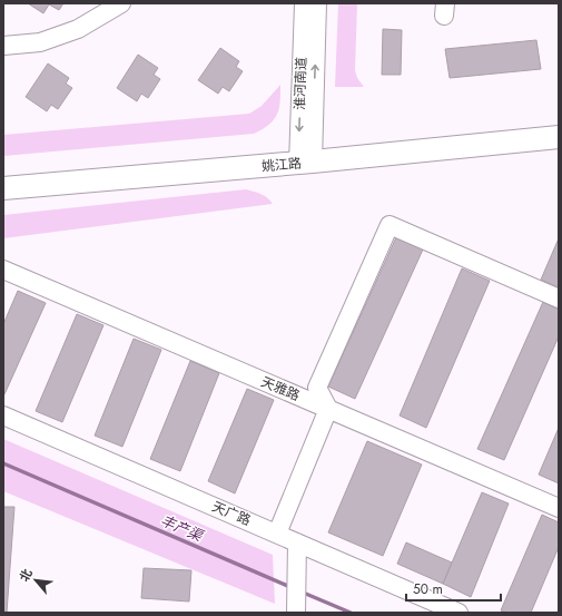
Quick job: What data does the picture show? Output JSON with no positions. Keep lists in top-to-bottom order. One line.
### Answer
{"streets":{"main road":["姚江路"],"street":["淮河南道","天雅路","天广路"]},"crossings":[["淮河南道","姚江路"]],"water":["丰产渠"],"scale_bar":"50 m","north":"top left"}
